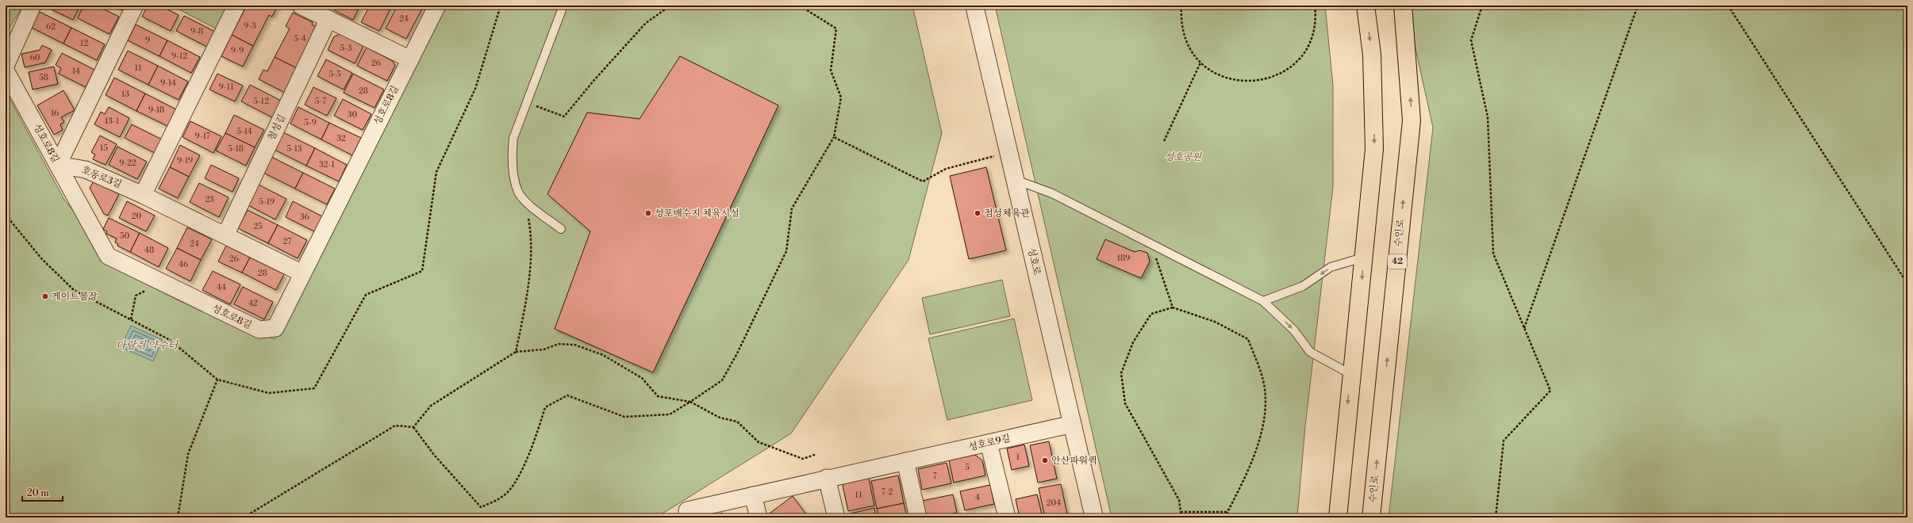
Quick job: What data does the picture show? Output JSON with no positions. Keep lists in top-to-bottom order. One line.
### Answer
{"streets":{"highway":["수인로","42"],"street":["성호로8길","첨성길","호동로3길","성호로","성호로9길"]},"crossings":[["성호로8길","호동로3길"],["첨성길","호동로3길"],["성호로","성호로9길"]],"water":["다람쥐 약수터"],"parks":["성호공원"],"places":["성포배수지 체육시설","점성체육관","게이트볼장","안산파워퀵"],"house_numbers":["24","9-3","62","9-8","5-4","9","12","5-3","9-9","9-12","60","26","11","14","5-5","58","9-14","9-11","28","13","5-12","5-7","9-18","16","30","13-1","5-9","5-14","9-17","32","15","5-18","5-13","9-19","9-22","32-1","23","5-19","20","36","25","50","27","24","48","189","26","46","28","44","42","1","5","7","7-2","11","4","204"],"scale_bar":"20 m"}
